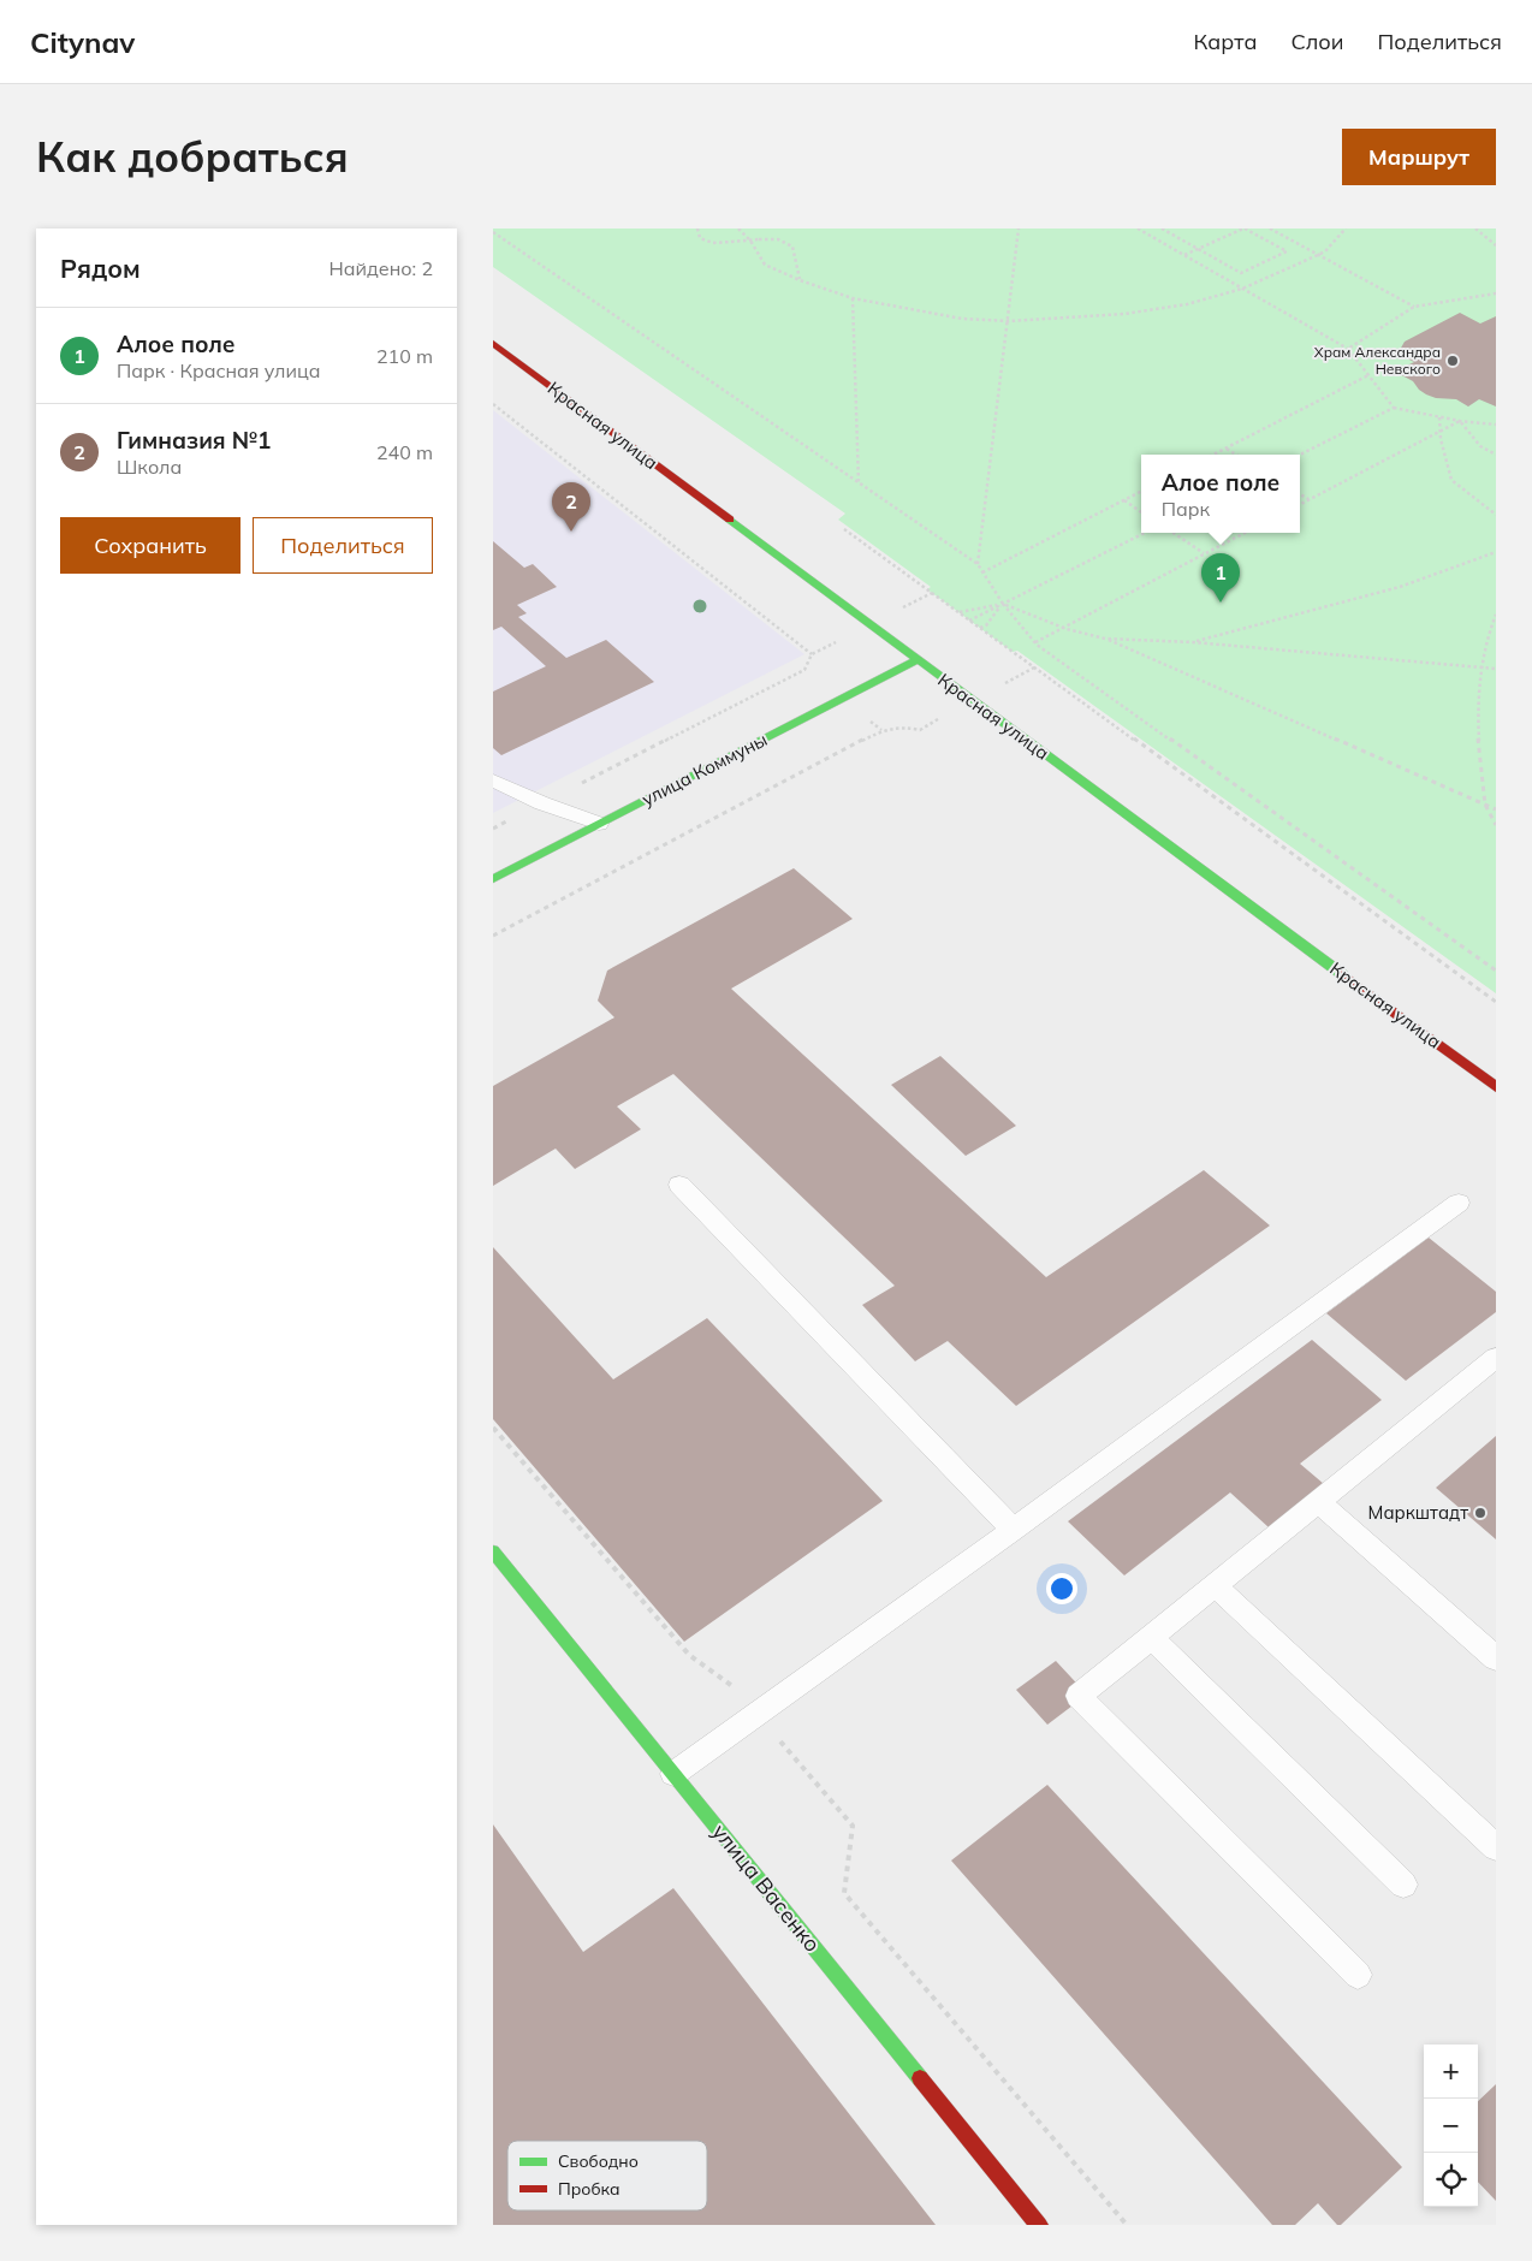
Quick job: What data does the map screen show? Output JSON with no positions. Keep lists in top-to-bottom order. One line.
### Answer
{"streets":{"main road":["Красная улица","улица Коммуны","улица Васенко"]},"crossings":[["Красная улица","улица Коммуны"]],"places":["Храм Александра Невского","Маркштадт"],"legend":["Свободно","Пробка"],"page":{"header":"Citynav","nav":["Карта","Слои","Поделиться"],"buttons":["Маршрут",["Сохранить","Поделиться"]],"title":"Как добраться","heading":["Рядом","Найдено: 2"],"list":[{"mark":"1","name":"Алое поле","note":"Парк · Красная улица","value":"210 m"},{"mark":"2","name":"Гимназия №1","note":"Школа","value":"240 m"}],"popup":["Алое поле","Парк"],"pins":["2","1"],"map_buttons":["+","−"]}}
